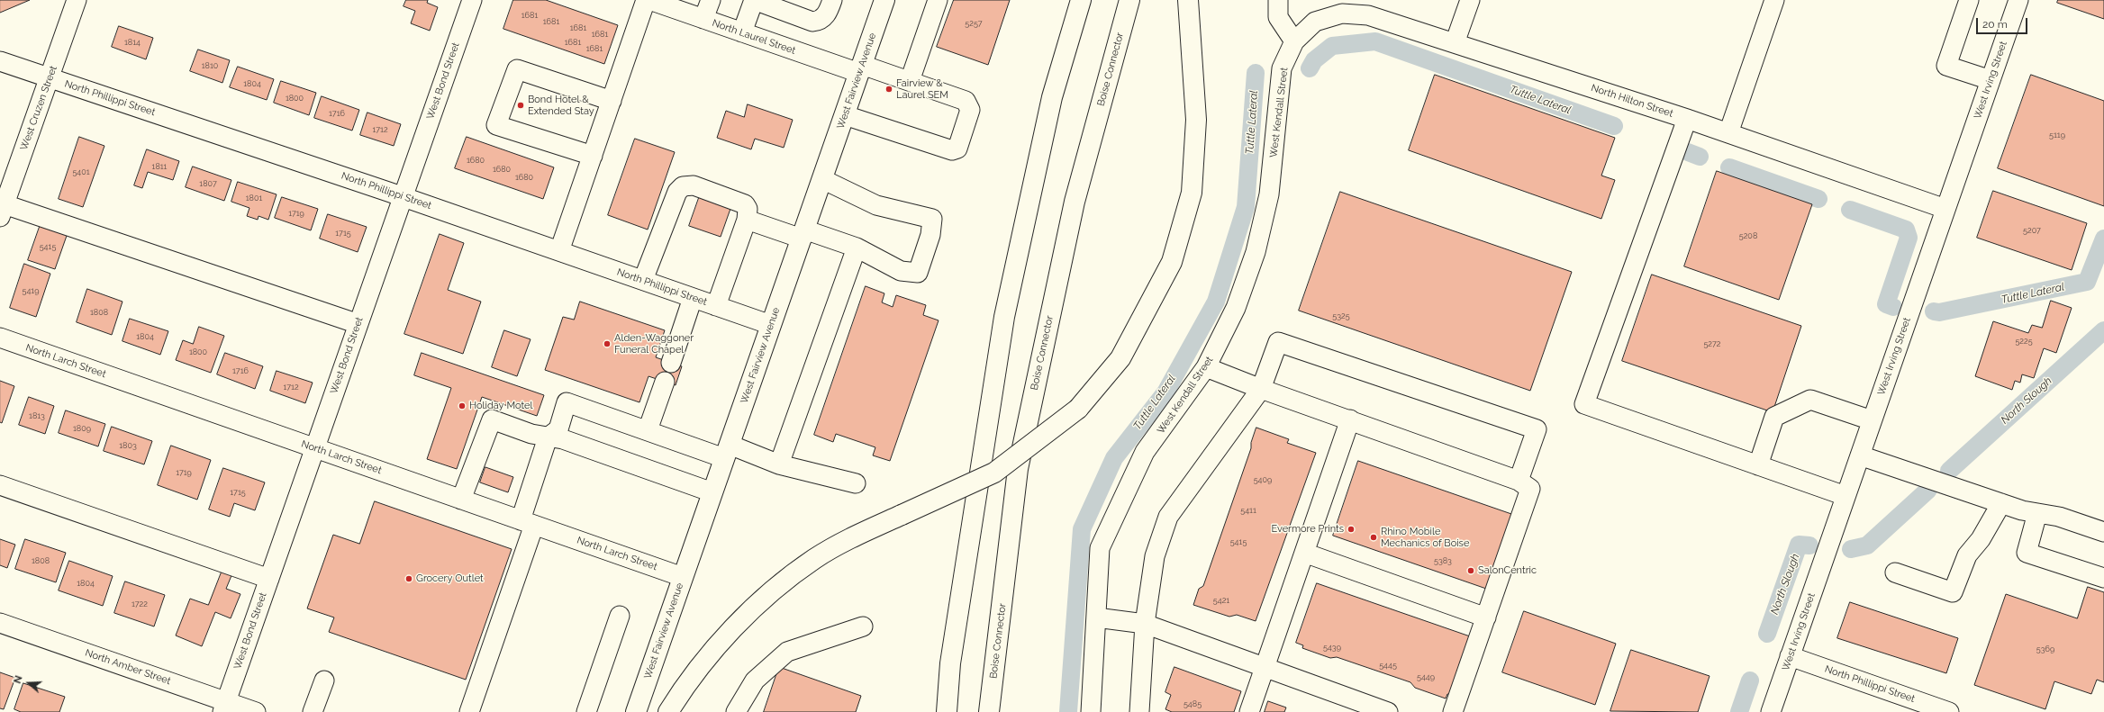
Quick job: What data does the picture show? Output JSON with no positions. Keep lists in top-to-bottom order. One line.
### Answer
{"streets":{"main road":["Boise Connector","West Fairview Avenue"],"street":["North Laurel Street","West Irving Street","West Bond Street","North Phillippi Street","North Hilton Street","West Cruzen Street","West Kendall Street","North Larch Street","North Amber Street"]},"crossings":[["North Laurel Street","West Fairview Avenue"],["West Irving Street","North Phillippi Street"],["West Irving Street","North Hilton Street"],["West Bond Street","North Phillippi Street"],["West Bond Street","North Larch Street"],["West Bond Street","North Amber Street"],["West Fairview Avenue","North Phillippi Street"],["West Fairview Avenue","North Larch Street"],["North Phillippi Street","West Cruzen Street"],["North Hilton Street","West Kendall Street"]],"water":["Tuttle Lateral","North Slough"],"places":["Fairview & Laurel SEM","Bond Hotel & Extended Stay","Alden-Waggoner Funeral Chapel","Holiday Motel","Evermore Prints","Rhino Mobile Mechanics of Boise","SalonCentric","Grocery Outlet"],"house_numbers":["1681","1681","5257","1681","1681","1814","1681","1681","1810","1804","1800","1716","1712","5119","1680","1811","1680","5401","1680","1807","1801","1719","5207","1715","5208","5415","5419","1808","5325","1804","5225","5272","1800","1716","1712","1813","1809","1803","1719","5409","1715","5411","5415","1808","5383","1804","5421","1722","5439","5369","5445","5449","5485"],"scale_bar":"20 m","north":"left"}
